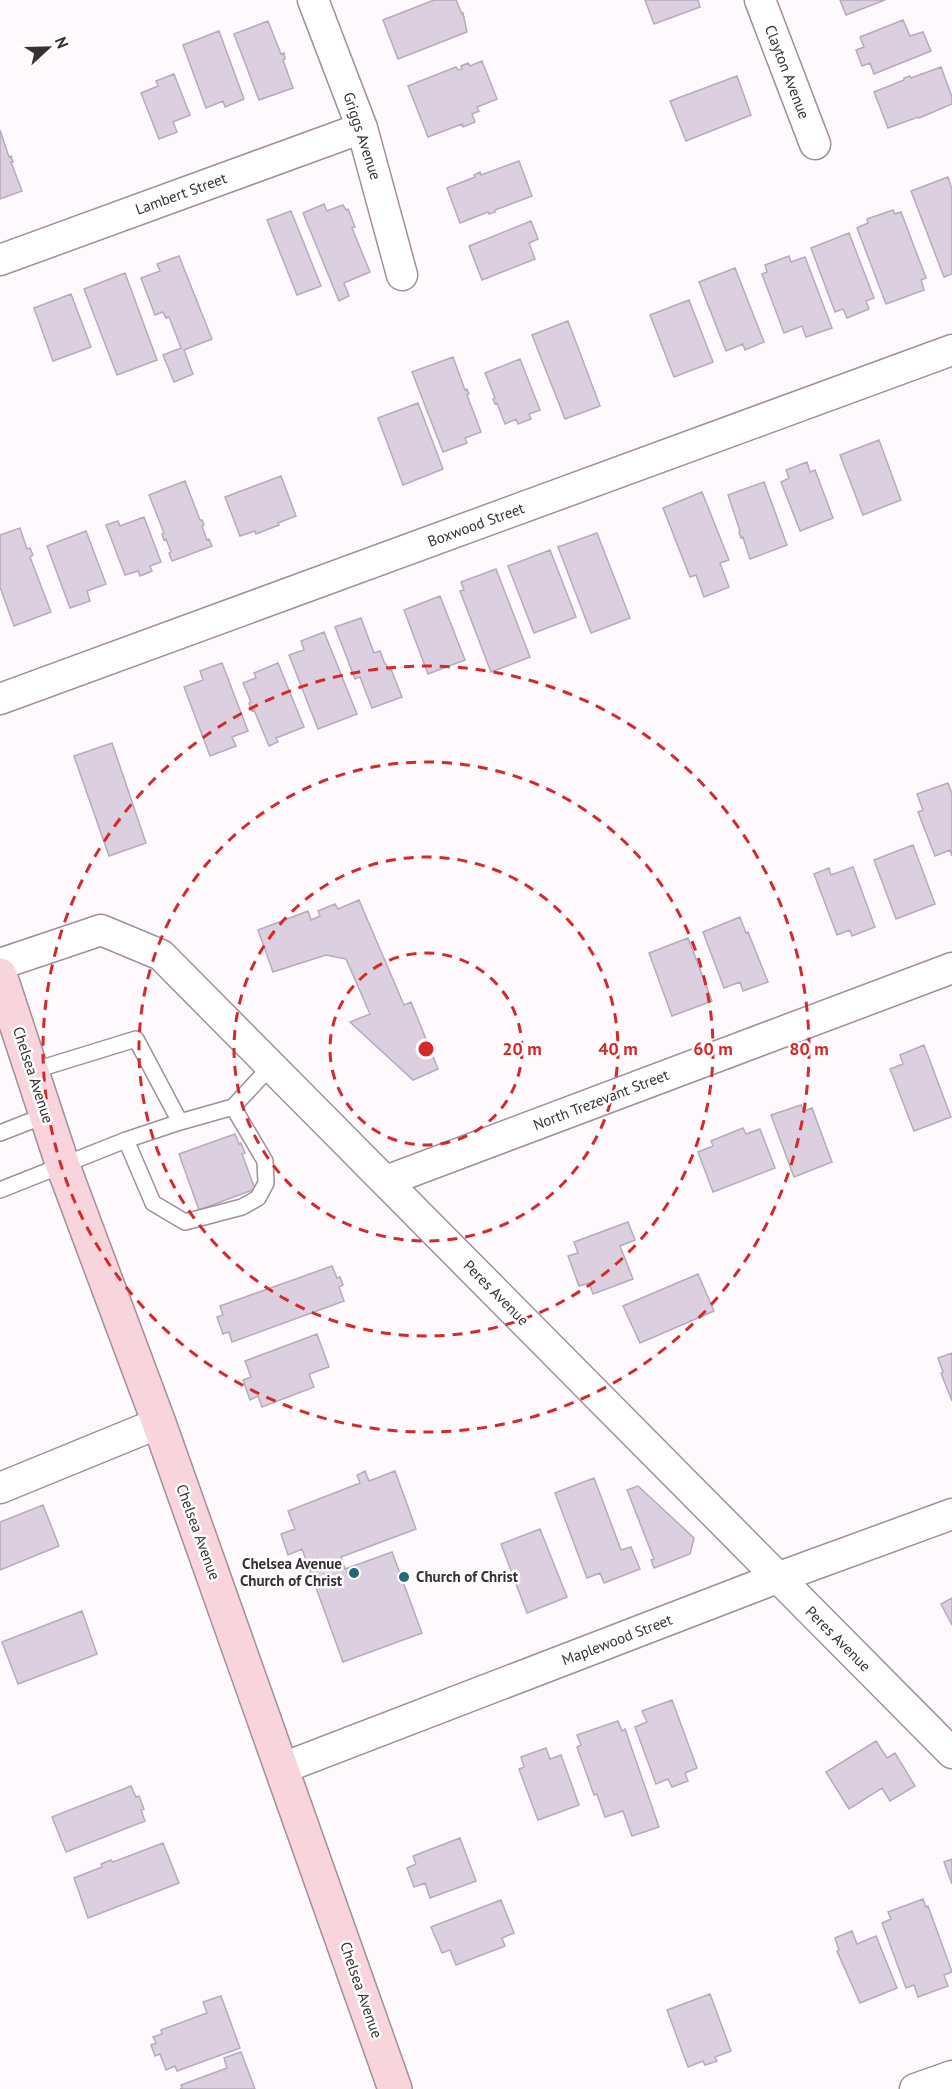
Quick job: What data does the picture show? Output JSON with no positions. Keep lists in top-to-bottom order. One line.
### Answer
{"streets":{"main road":["Chelsea Avenue"],"street":["Clayton Avenue","Griggs Avenue","Lambert Street","Boxwood Street","North Trezevant Street","Peres Avenue","Maplewood Street"]},"crossings":[["Griggs Avenue","Lambert Street"],["Chelsea Avenue","Maplewood Street"],["North Trezevant Street","Peres Avenue"],["Peres Avenue","Maplewood Street"]],"places":["Chelsea Avenue Church of Christ","Church of Christ"],"north":"right","rings":["20 m","40 m","60 m","80 m"]}
